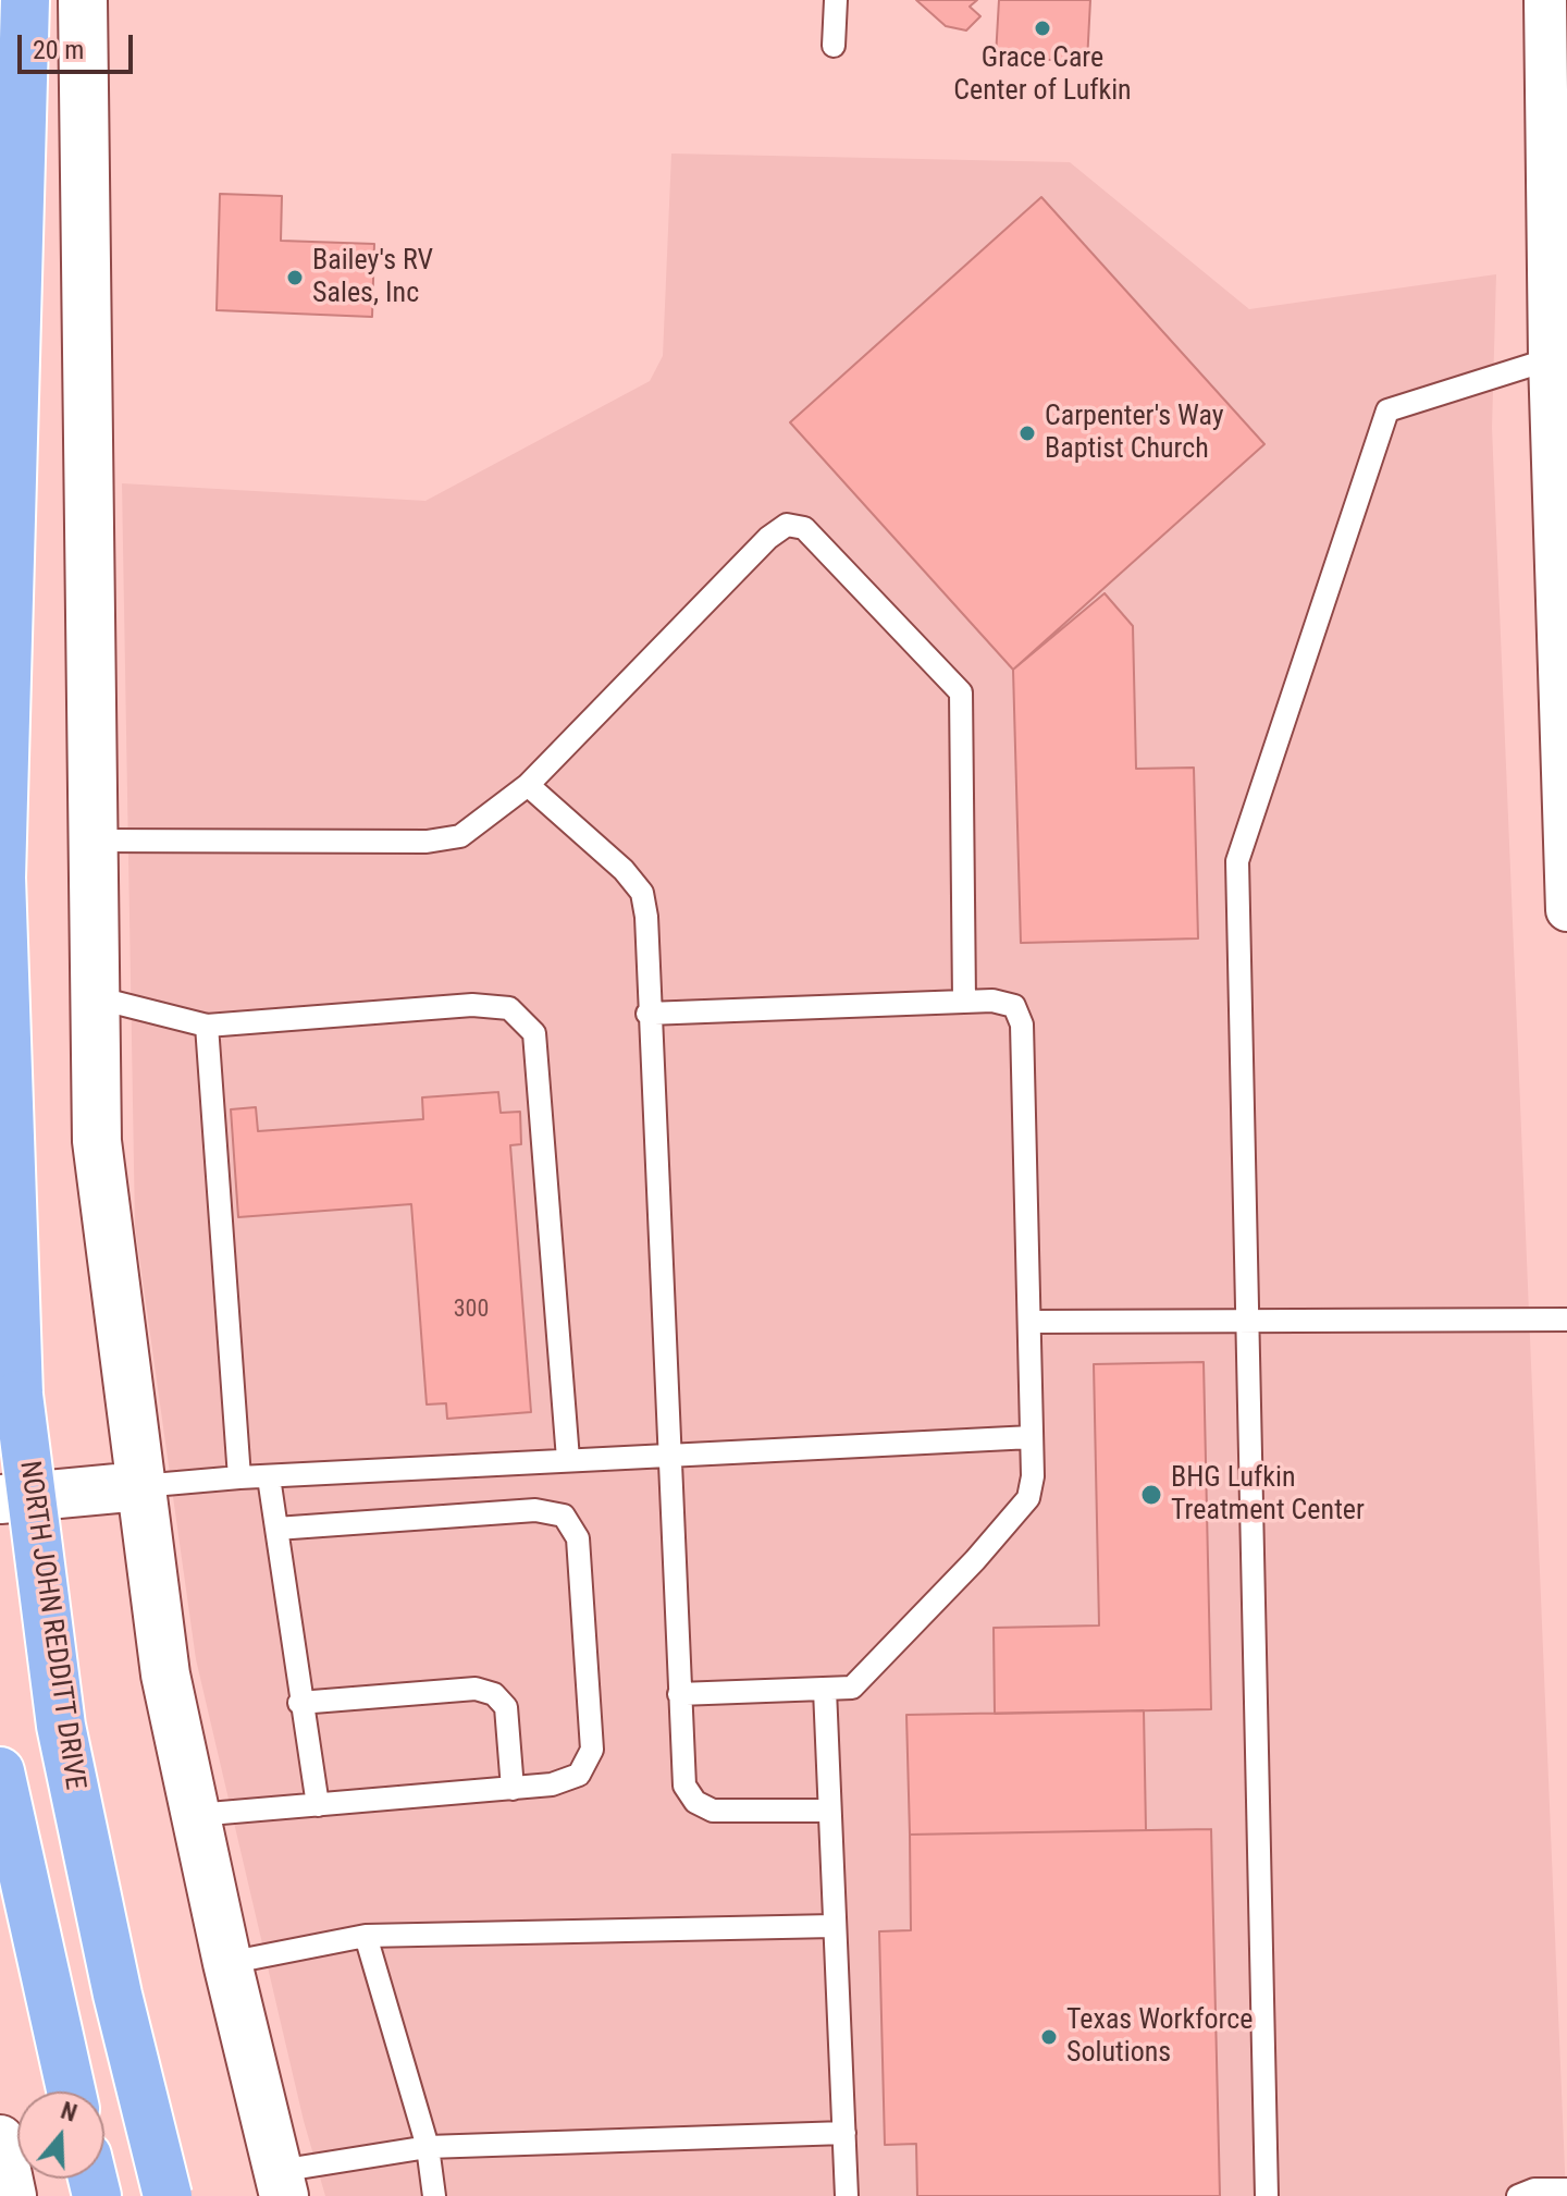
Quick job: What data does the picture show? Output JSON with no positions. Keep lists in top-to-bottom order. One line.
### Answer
{"streets":{"highway":["NORTH JOHN REDDITT DRIVE"]},"places":["Grace Care Center of Lufkin","Bailey's RV Sales, Inc","Carpenter's Way Baptist Church","BHG Lufkin Treatment Center","Texas Workforce Solutions"],"house_numbers":["300"],"scale_bar":"20 m","north":"top"}
